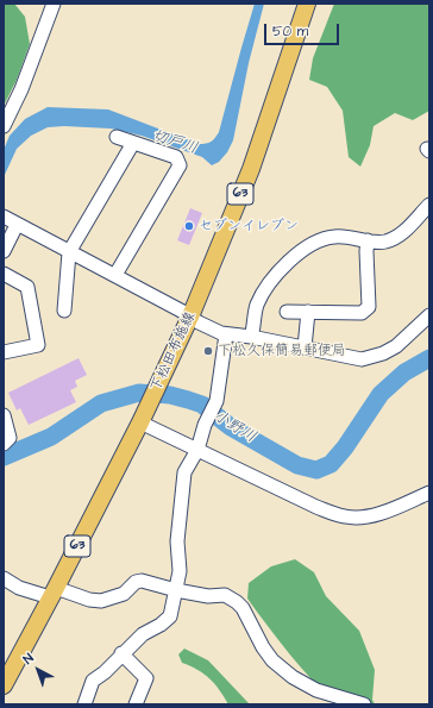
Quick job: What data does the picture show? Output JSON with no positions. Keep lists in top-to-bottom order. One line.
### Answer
{"streets":{"main road":["63","下松田布施線"]},"water":["切戸川","小野川"],"places":["セブンイレブン","下松久保簡易郵便局"],"scale_bar":"50 m","north":"top left"}
